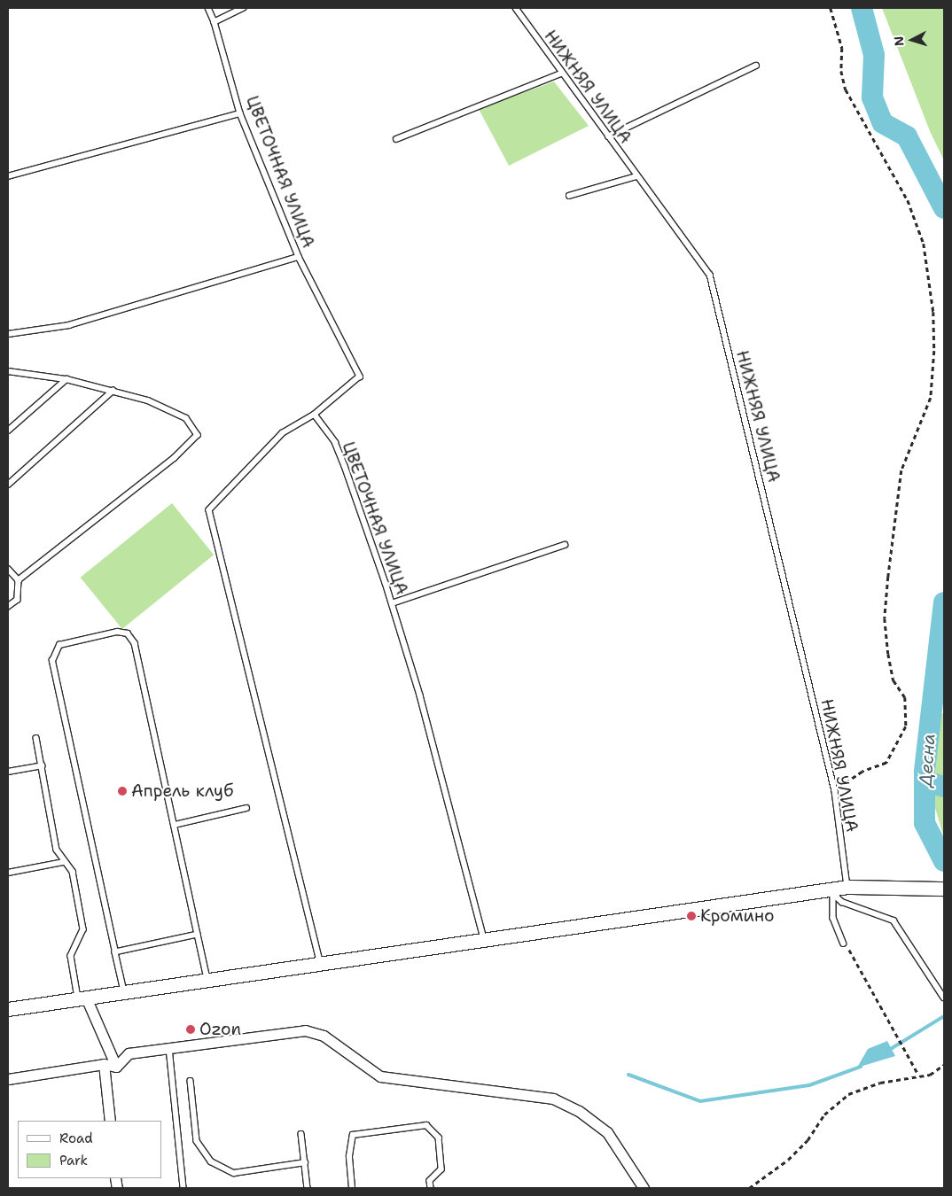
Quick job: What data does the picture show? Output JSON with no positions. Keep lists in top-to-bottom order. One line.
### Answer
{"streets":{"lane":["НИЖНЯЯ УЛИЦА","ЦВЕТОЧНАЯ УЛИЦА"]},"water":["Десна"],"places":["Апрель клуб","Кромино","Ozon"],"legend":["Road","Park"],"north":"left"}
